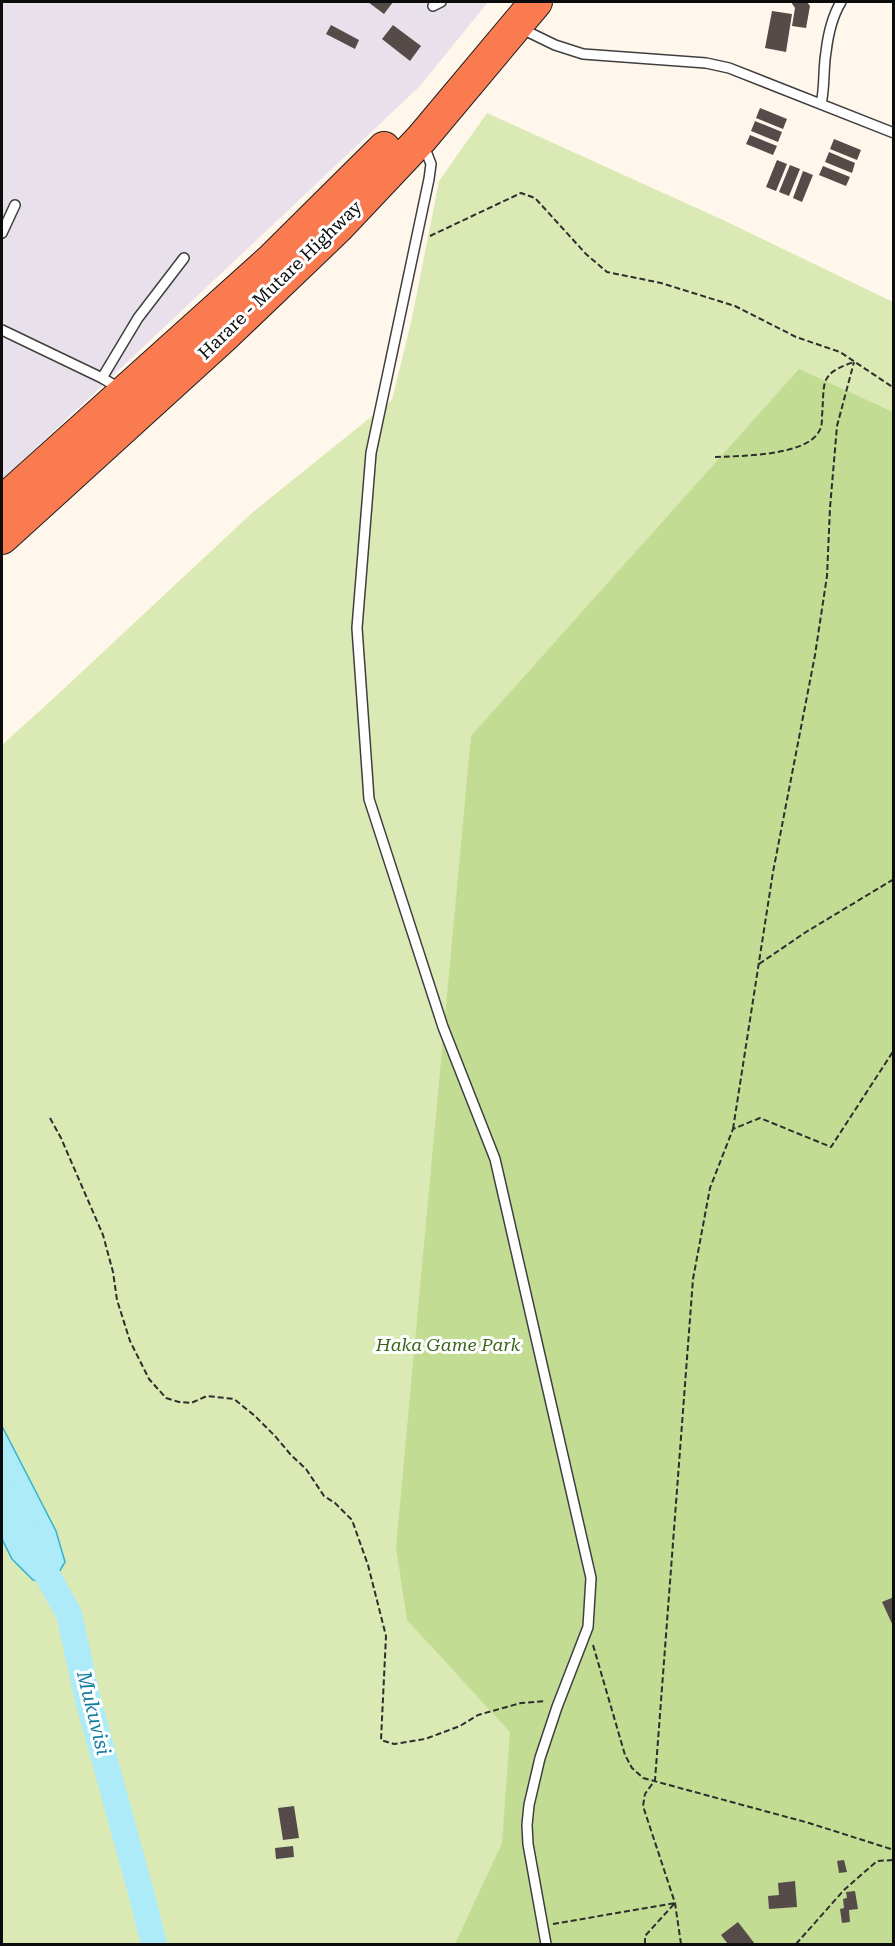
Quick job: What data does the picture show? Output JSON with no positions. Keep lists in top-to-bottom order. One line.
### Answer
{"streets":{"highway":["Harare - Mutare Highway"]},"water":["Mukuvisi"],"parks":["Haka Game Park"]}
